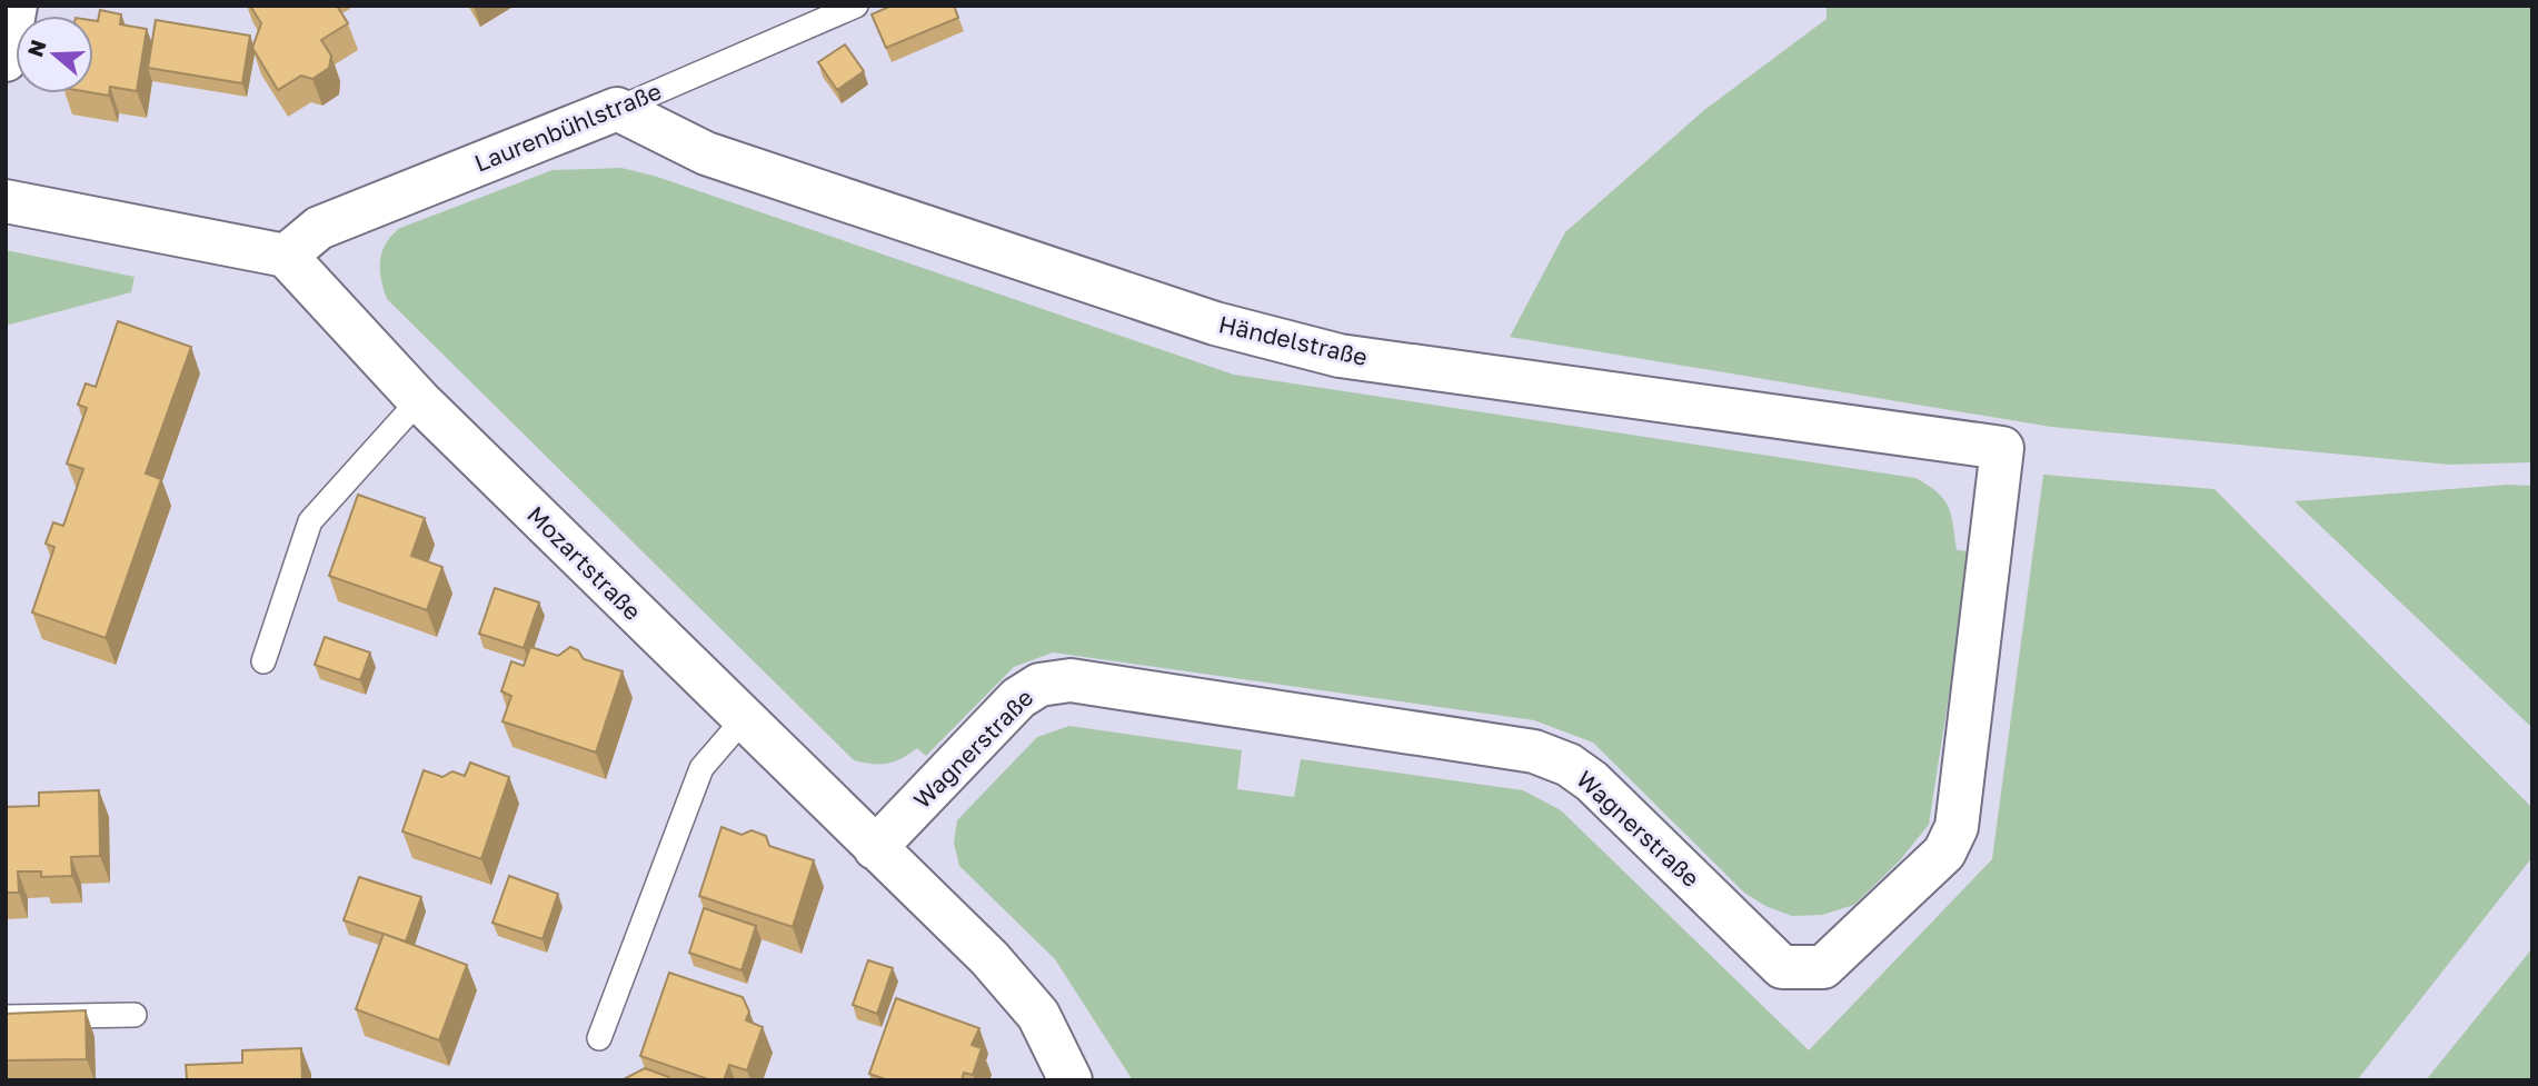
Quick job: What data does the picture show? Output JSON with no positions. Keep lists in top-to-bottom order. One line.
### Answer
{"streets":{"street":["Laurenbühlstraße","Händelstraße","Mozartstraße","Wagnerstraße"]},"crossings":[["Laurenbühlstraße","Händelstraße"],["Laurenbühlstraße","Mozartstraße"],["Händelstraße","Wagnerstraße"],["Mozartstraße","Wagnerstraße"]],"north":"left"}
